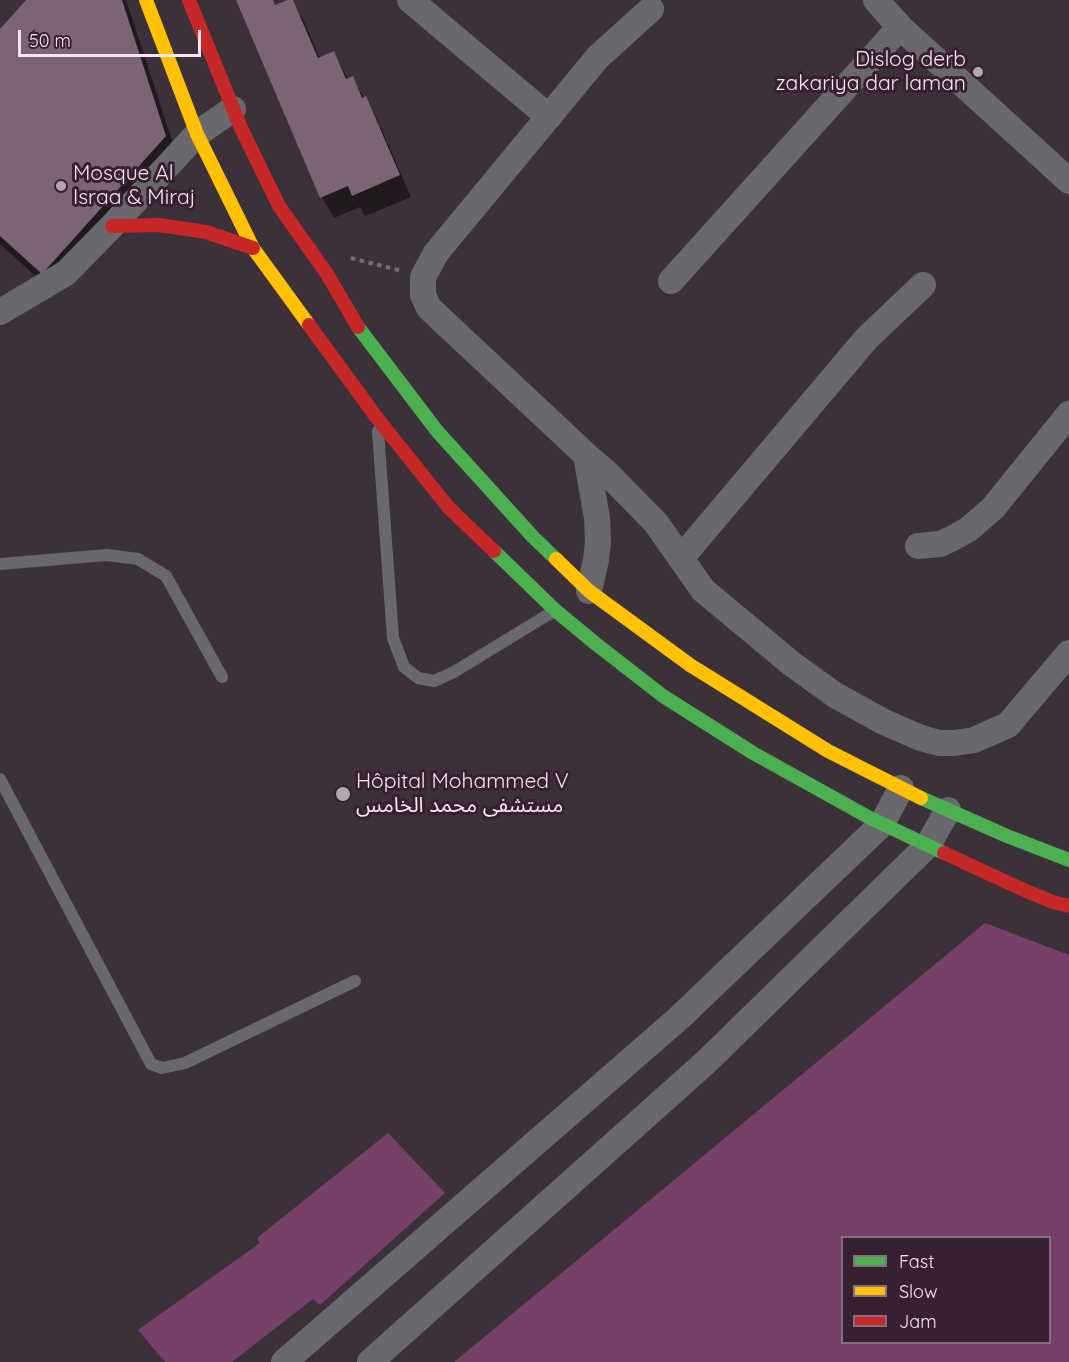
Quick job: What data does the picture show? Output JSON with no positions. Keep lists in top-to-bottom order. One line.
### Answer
{"places":["Dislog derb zakariya dar laman","Mosque Al Israa & Miraj","Hôpital Mohammed V مستشفى محمد الخامس"],"legend":["Fast","Slow","Jam"],"scale_bar":"50 m"}
